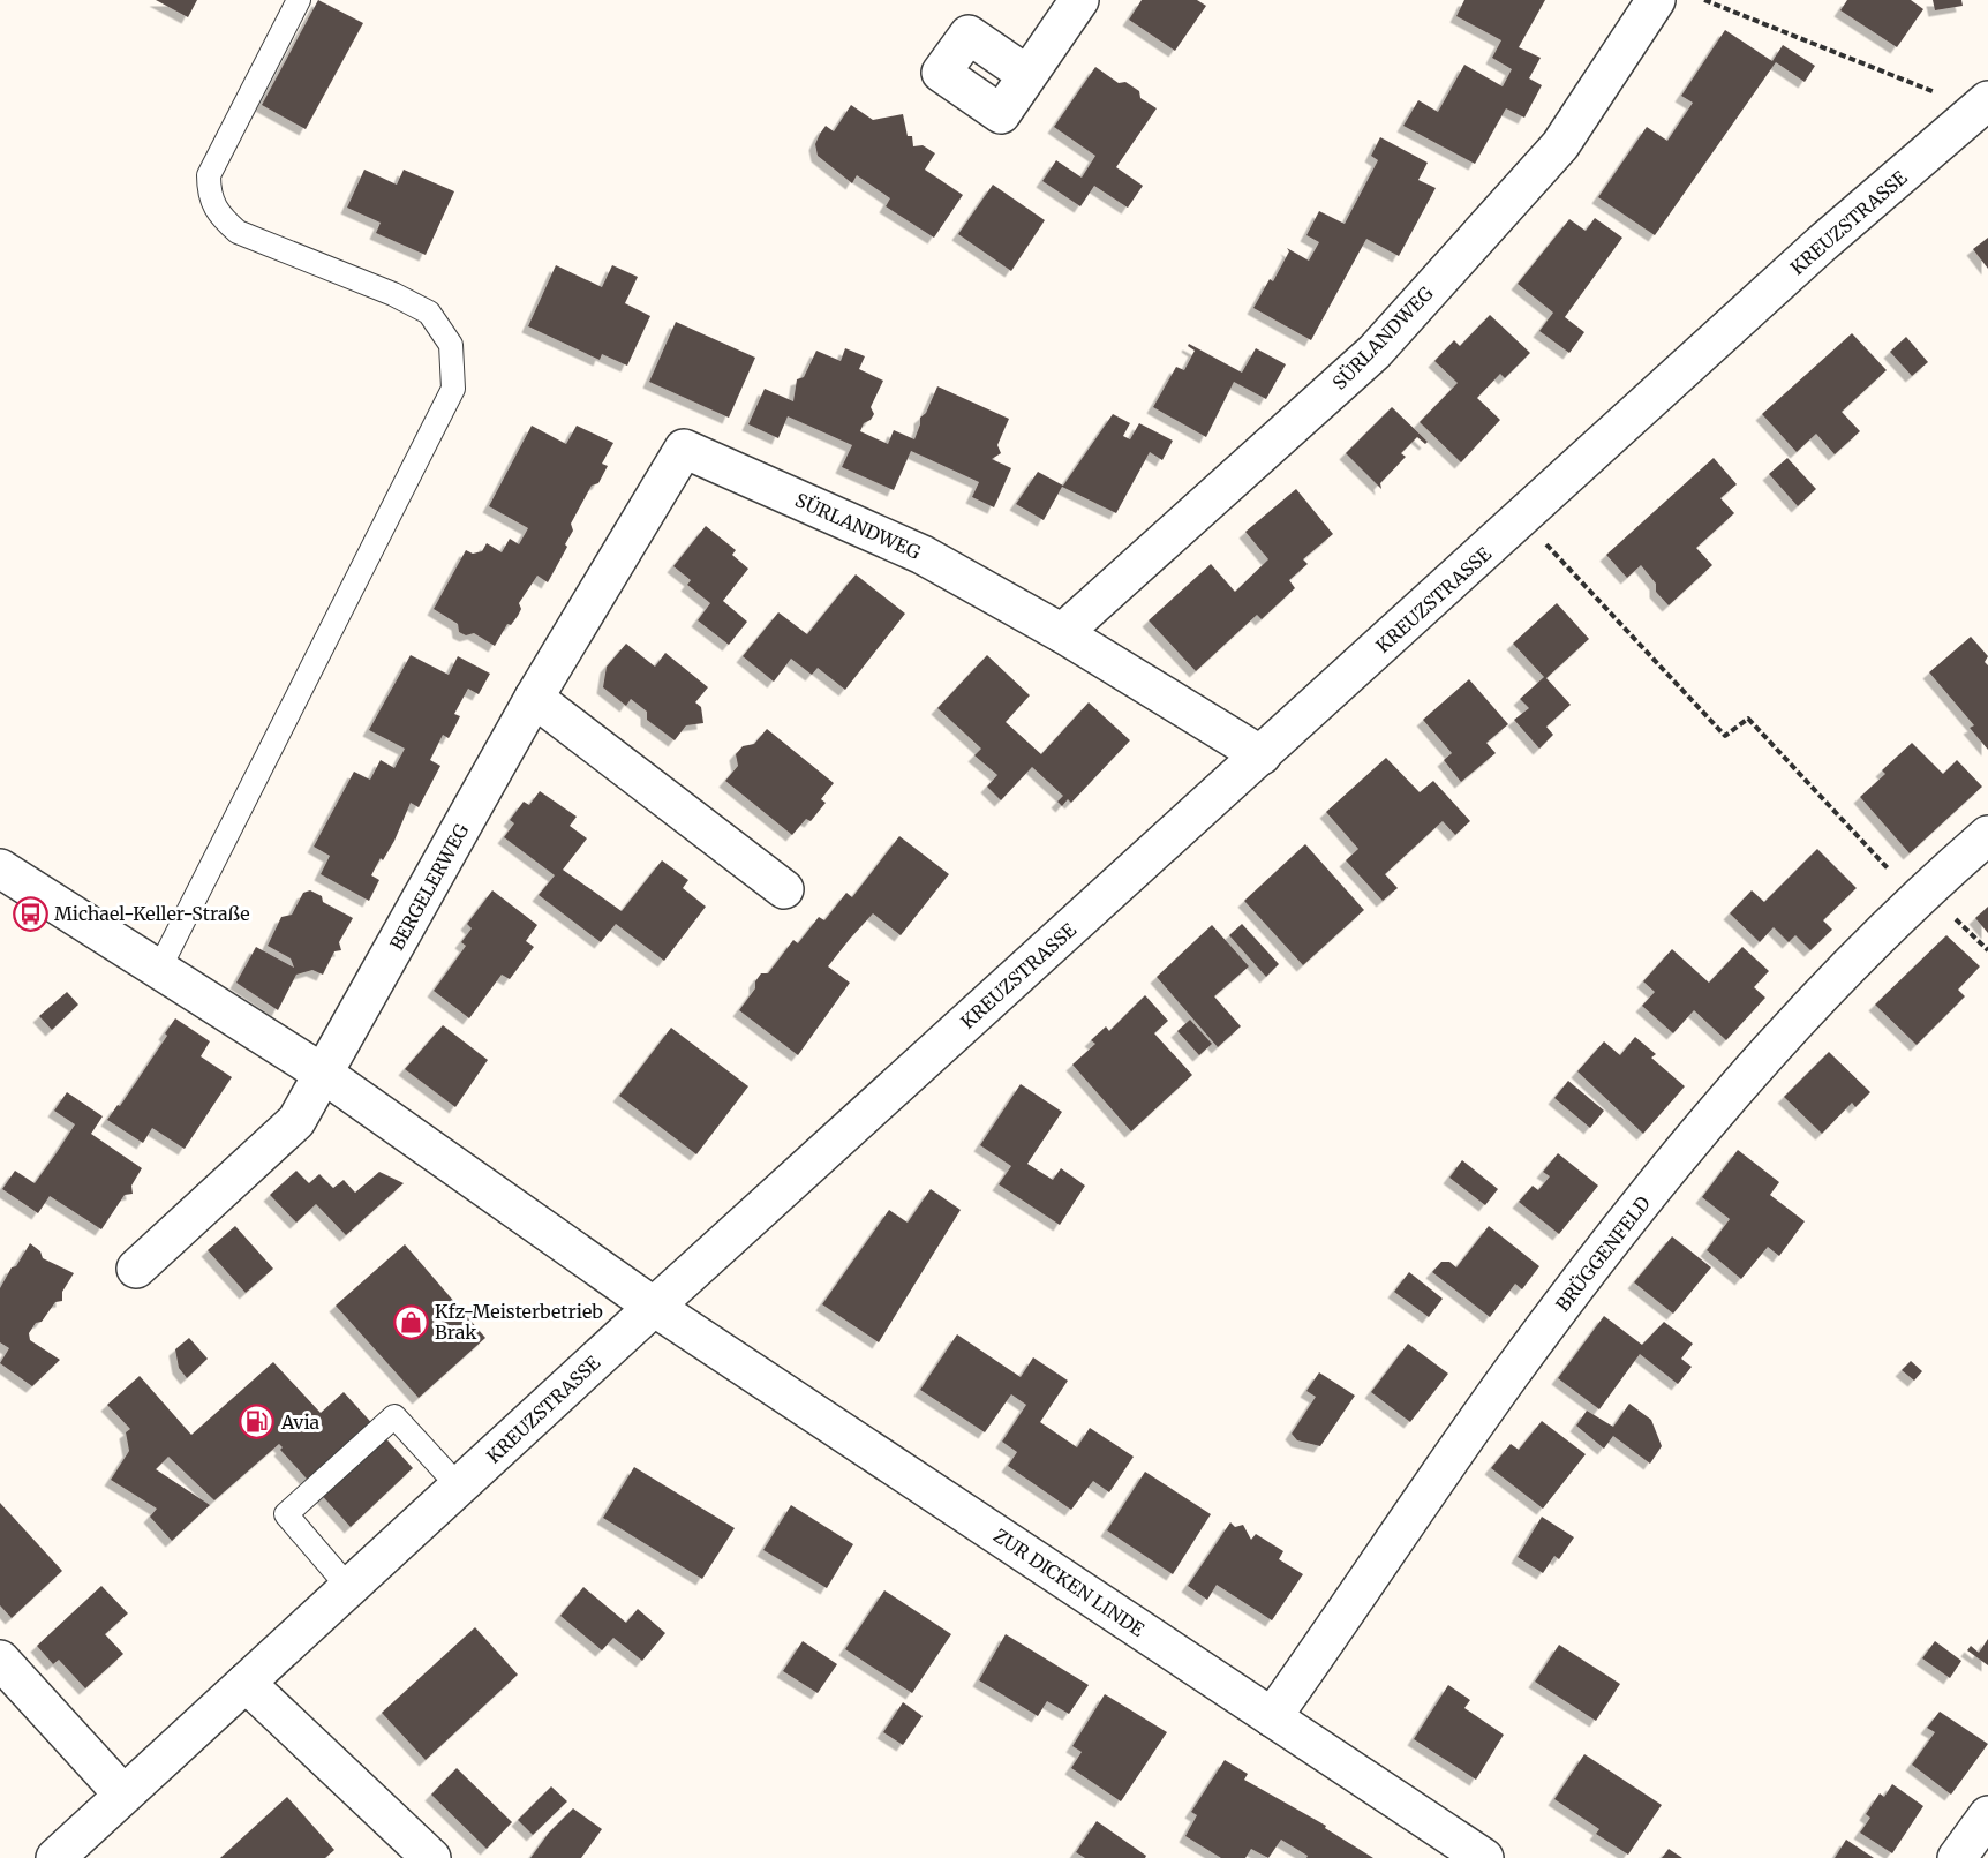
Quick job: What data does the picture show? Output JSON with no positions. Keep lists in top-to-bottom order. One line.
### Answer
{"streets":{"street":["KREUZSTRASSE","SÜRLANDWEG","BERGELERWEG","BRÜGGENFELD","ZUR DICKEN LINDE"]},"crossings":[["KREUZSTRASSE","SÜRLANDWEG"],["KREUZSTRASSE","ZUR DICKEN LINDE"],["SÜRLANDWEG","BERGELERWEG"],["BRÜGGENFELD","ZUR DICKEN LINDE"]],"places":{"bus stop":["Michael-Keller-Straße"],"shop":["Kfz-Meisterbetrieb Brak"],"fuel station":["Avia"]}}
